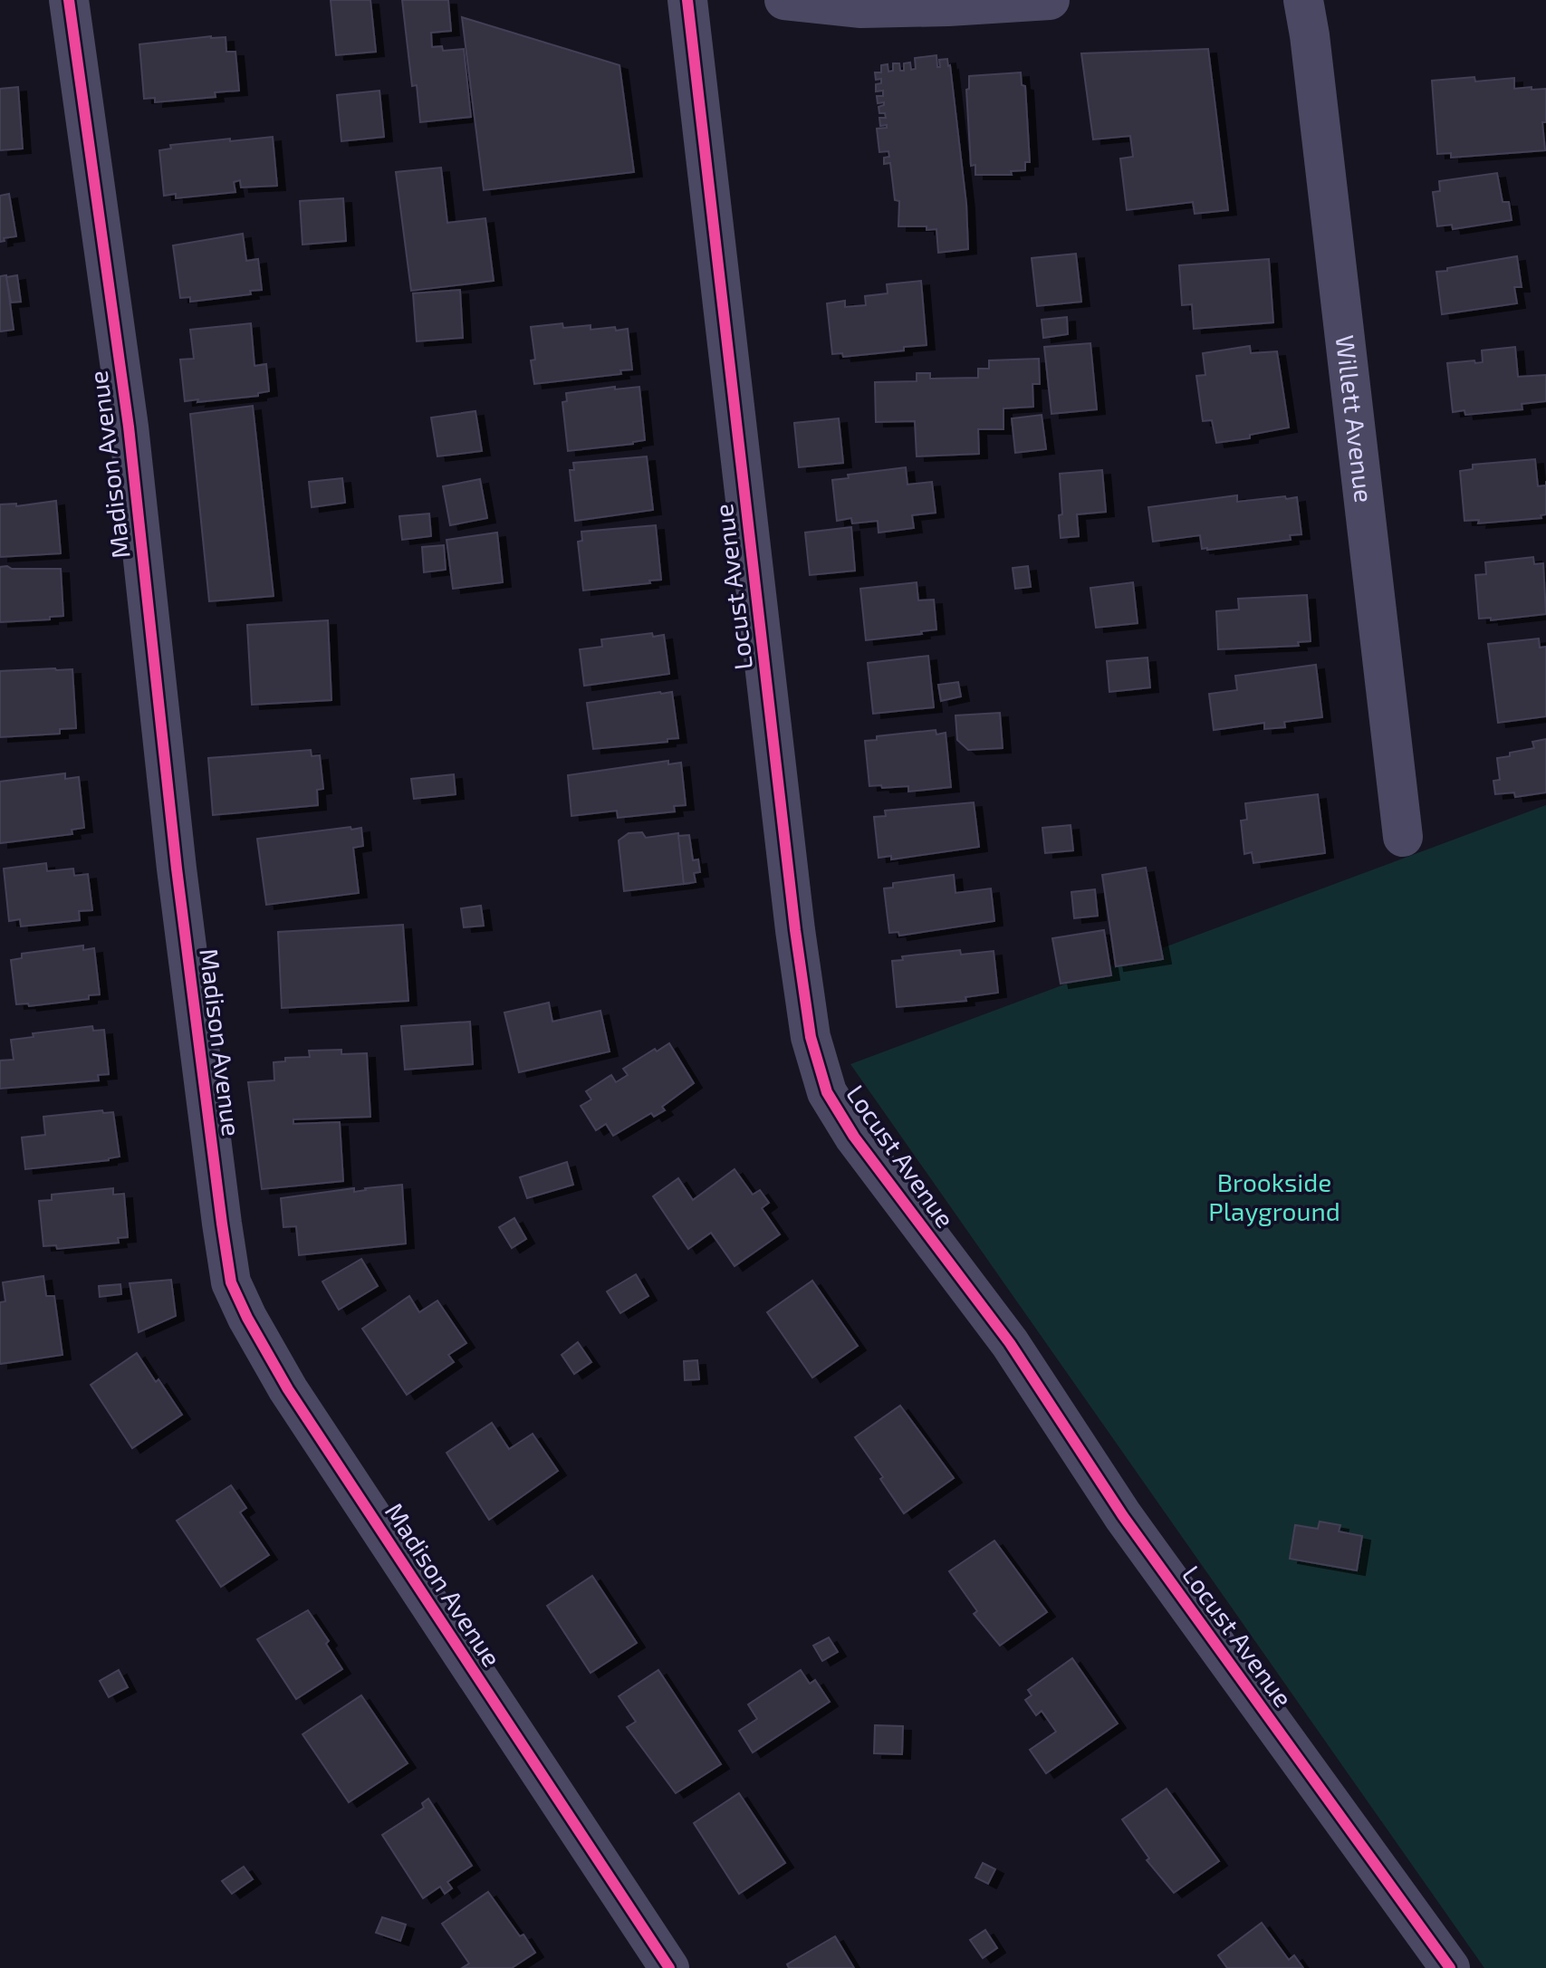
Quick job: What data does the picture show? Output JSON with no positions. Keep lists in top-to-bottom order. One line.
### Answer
{"streets":{"street":["Willett Avenue","Madison Avenue","Locust Avenue"]},"parks":["Brookside Playground"]}
